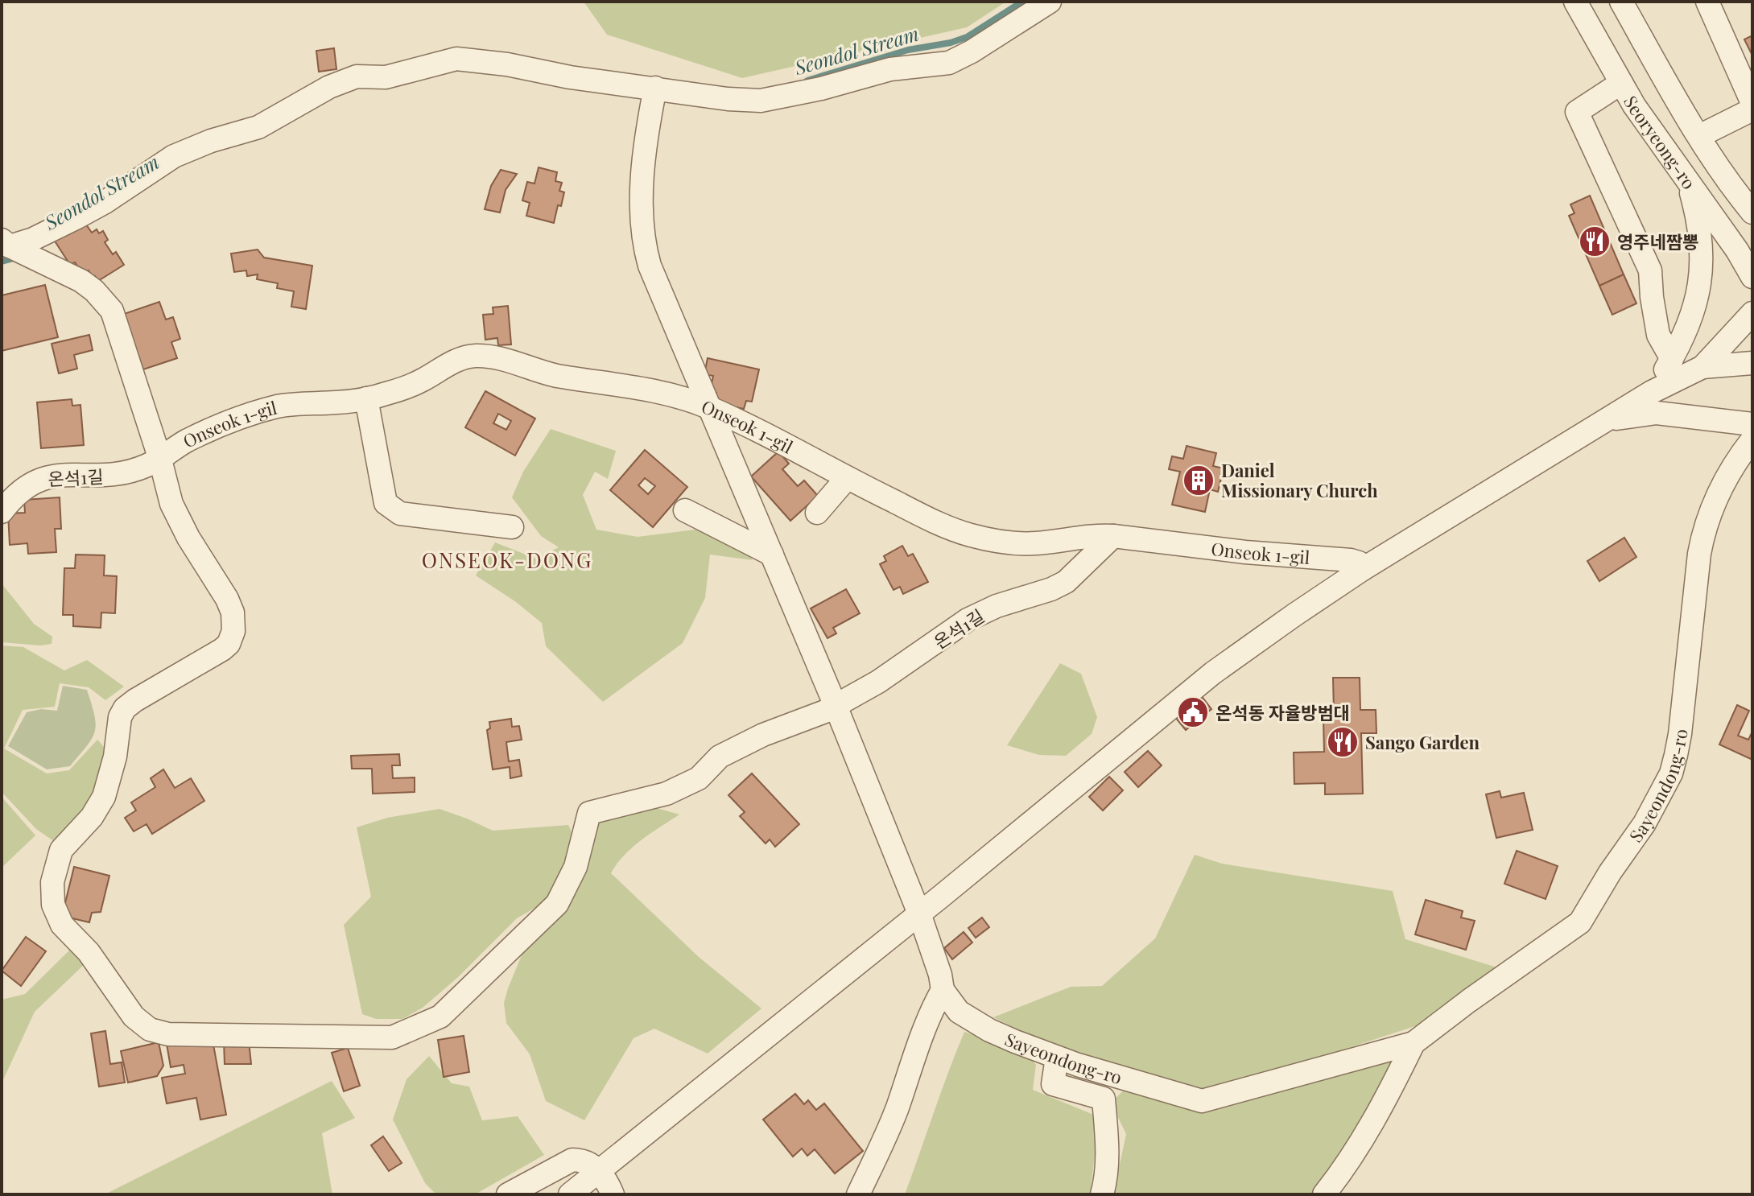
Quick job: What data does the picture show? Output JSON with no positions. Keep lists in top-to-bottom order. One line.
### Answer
{"streets":{"street":["Seoryeong-ro","Onseok 1-gil","온석1길","Sayeondong-ro"]},"crossings":[["Onseok 1-gil","온석1길"]],"districts":["ONSEOK-DONG"],"water":["Seondol Stream"],"places":{"restaurant":["영주네짬뽕","Sango Garden"],"building":["Daniel Missionary Church"],"public building":["온석동 자율방범대"]}}
